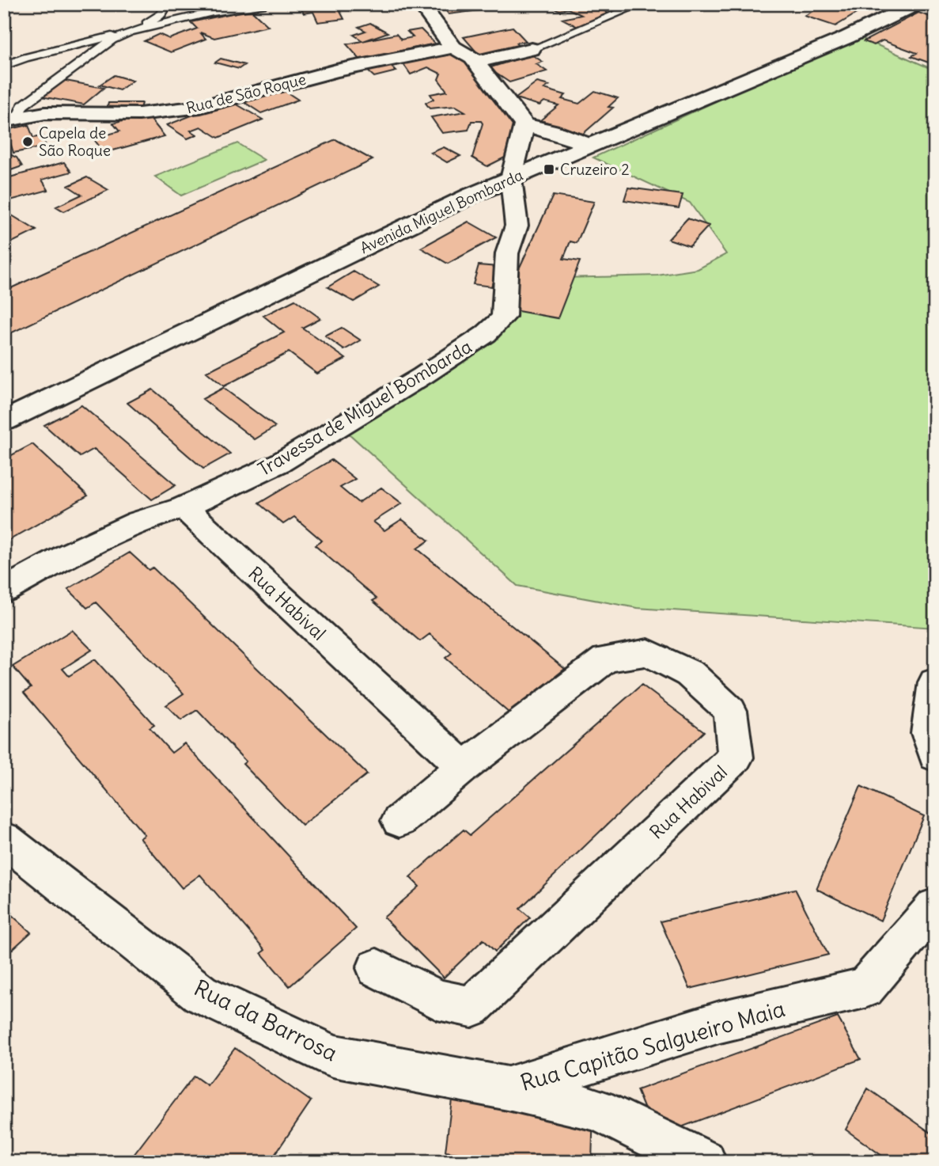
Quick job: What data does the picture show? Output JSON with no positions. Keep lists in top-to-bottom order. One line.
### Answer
{"streets":{"street":["Rua de São Roque","Avenida Miguel Bombarda","Travessa de Miguel Bombarda","Rua Habival","Rua da Barrosa","Rua Capitão Salgueiro Maia"]},"crossings":[["Avenida Miguel Bombarda","Travessa de Miguel Bombarda"],["Travessa de Miguel Bombarda","Rua Habival"],["Rua da Barrosa","Rua Capitão Salgueiro Maia"]],"places":{"other":["Capela de São Roque"],"transit":["Cruzeiro 2"]}}
